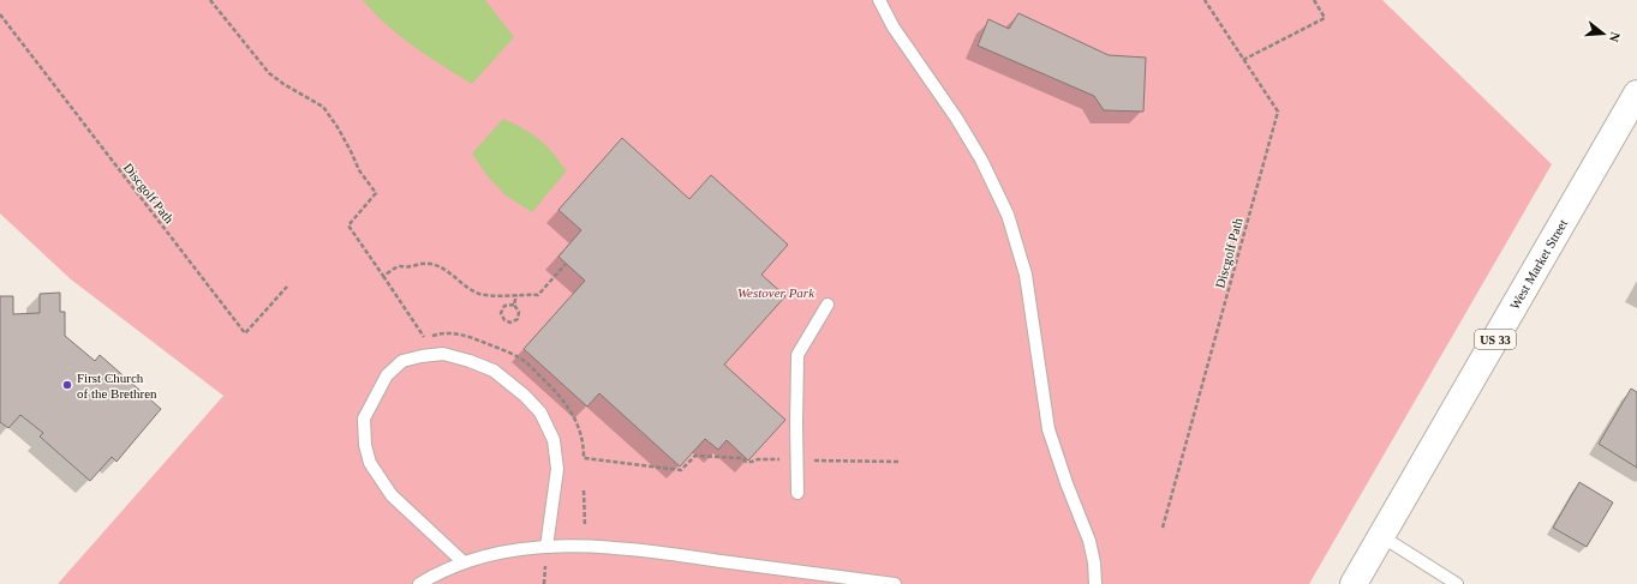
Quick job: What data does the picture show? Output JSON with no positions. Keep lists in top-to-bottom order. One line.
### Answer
{"streets":{"main road":["West Market Street","US 33"],"path":["Discgolf Path"]},"parks":["Westover Park"],"places":["First Church of the Brethren"],"north":"right"}
